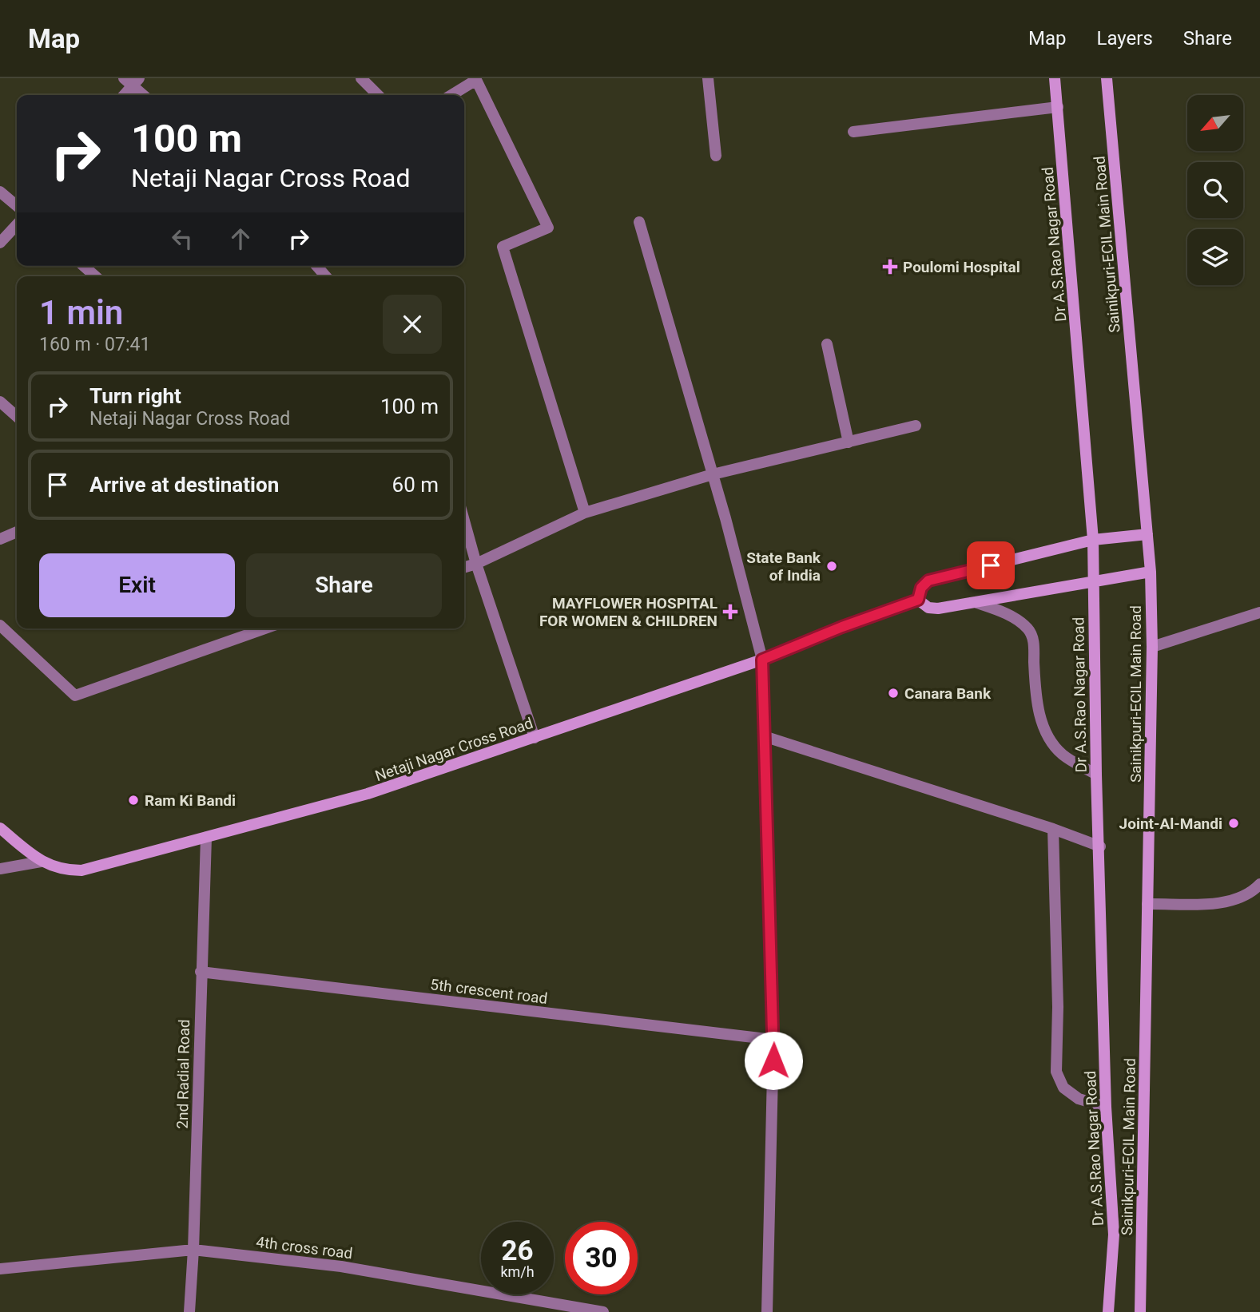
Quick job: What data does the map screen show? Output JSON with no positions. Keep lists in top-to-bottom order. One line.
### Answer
{"streets":{"main road":["Dr A.S.Rao Nagar Road","Sainikpuri-ECIL Main Road","Netaji Nagar Cross Road"],"street":["5th crescent road","2nd Radial Road","4th cross road"]},"crossings":[["Netaji Nagar Cross Road","2nd Radial Road"],["5th crescent road","2nd Radial Road"],["2nd Radial Road","4th cross road"]],"places":{"health":["Poulomi Hospital","MAYFLOWER HOSPITAL FOR WOMEN & CHILDREN"],"other":["State Bank of India","Canara Bank","Ram Ki Bandi","Joint-Al-Mandi"]},"north":"bottom left","page":{"header":"Map","nav":["Map","Layers","Share"],"turn":["100 m","Netaji Nagar Cross Road"],"heading":["1 min","160 m · 07:41"],"list":[{"name":"Turn right","note":"Netaji Nagar Cross Road","value":"100 m"},{"name":"Arrive at destination","value":"60 m"}],"buttons":["Exit","Share"],"speed":"26 km/h","limit":"30"}}
